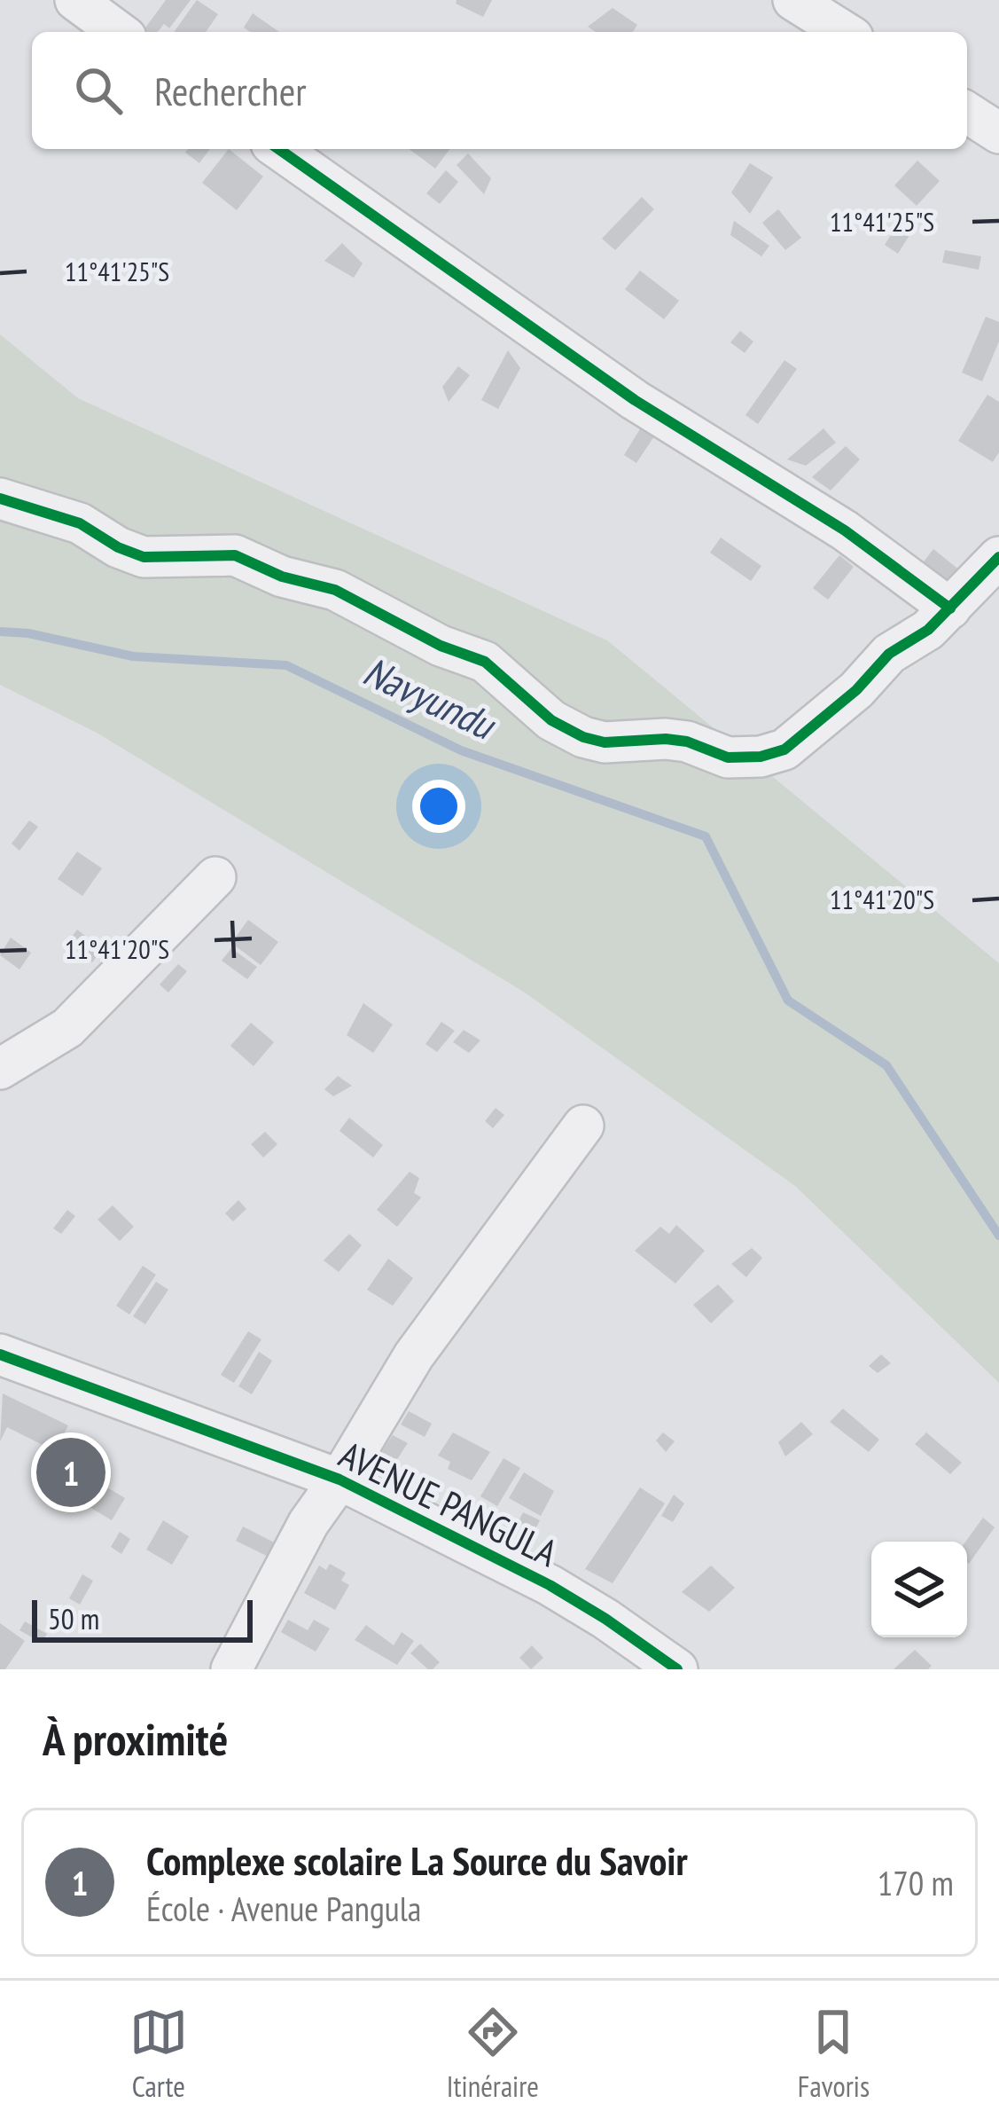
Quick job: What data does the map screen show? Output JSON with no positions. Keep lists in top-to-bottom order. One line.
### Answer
{"streets":{"street":["AVENUE PANGULA"]},"water":["Navyundu"],"scale_bar":"50 m","page":{"search":"Rechercher","pins":"1","scale":"50 m","heading":"À proximité","list":[{"mark":"1","name":"Complexe scolaire La Source du Savoir","note":"École · Avenue Pangula","value":"170 m"}],"nav":["Carte","Itinéraire","Favoris"]},"coordinates":["11°41'25\"S","11°41'20\"S"]}
